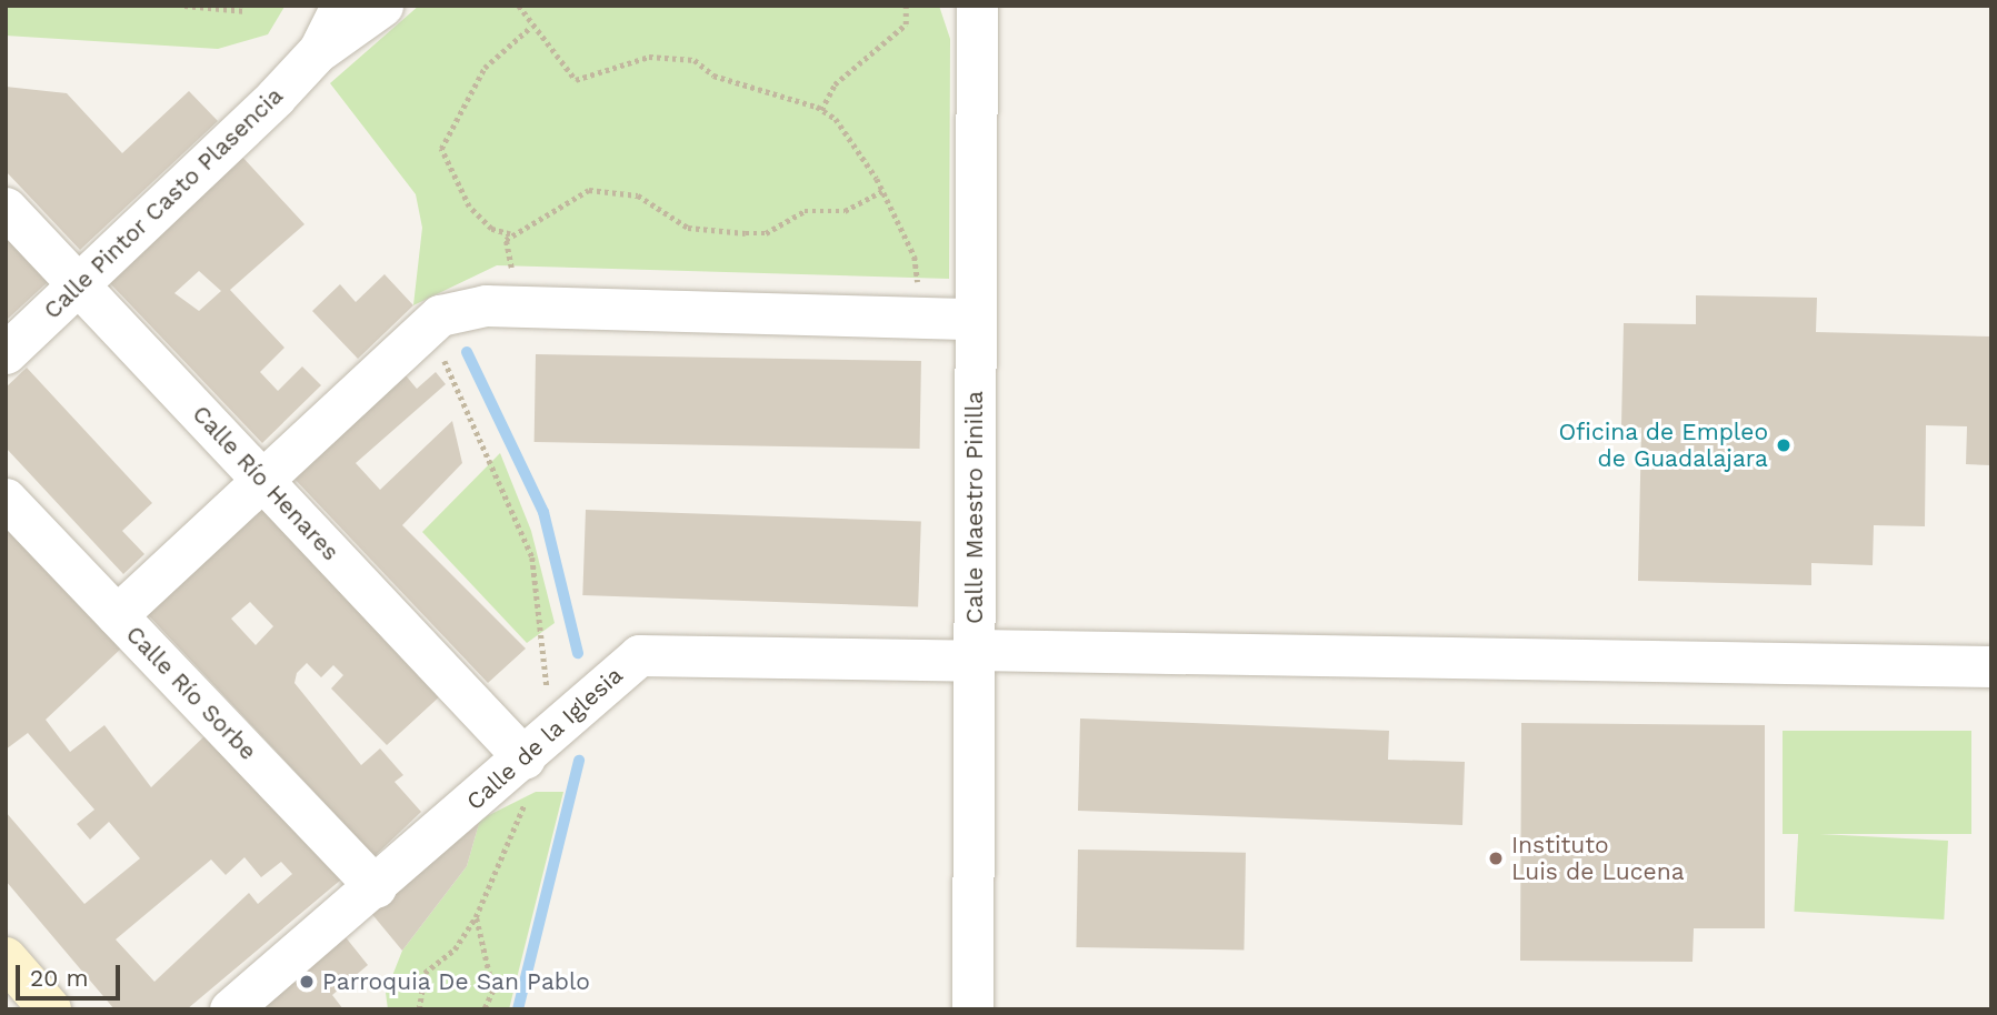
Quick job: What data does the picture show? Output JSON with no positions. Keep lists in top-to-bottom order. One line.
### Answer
{"streets":{"street":["Calle Pintor Casto Plasencia","Calle Río Henares","Calle Maestro Pinilla","Calle Río Sorbe","Calle de la Iglesia"]},"crossings":[["Calle Pintor Casto Plasencia","Calle Río Henares"],["Calle Río Henares","Calle de la Iglesia"],["Calle Maestro Pinilla","Calle de la Iglesia"],["Calle Río Sorbe","Calle de la Iglesia"]],"places":["Oficina de Empleo de Guadalajara","Instituto Luis de Lucena","Parroquia De San Pablo"],"scale_bar":"20 m"}
